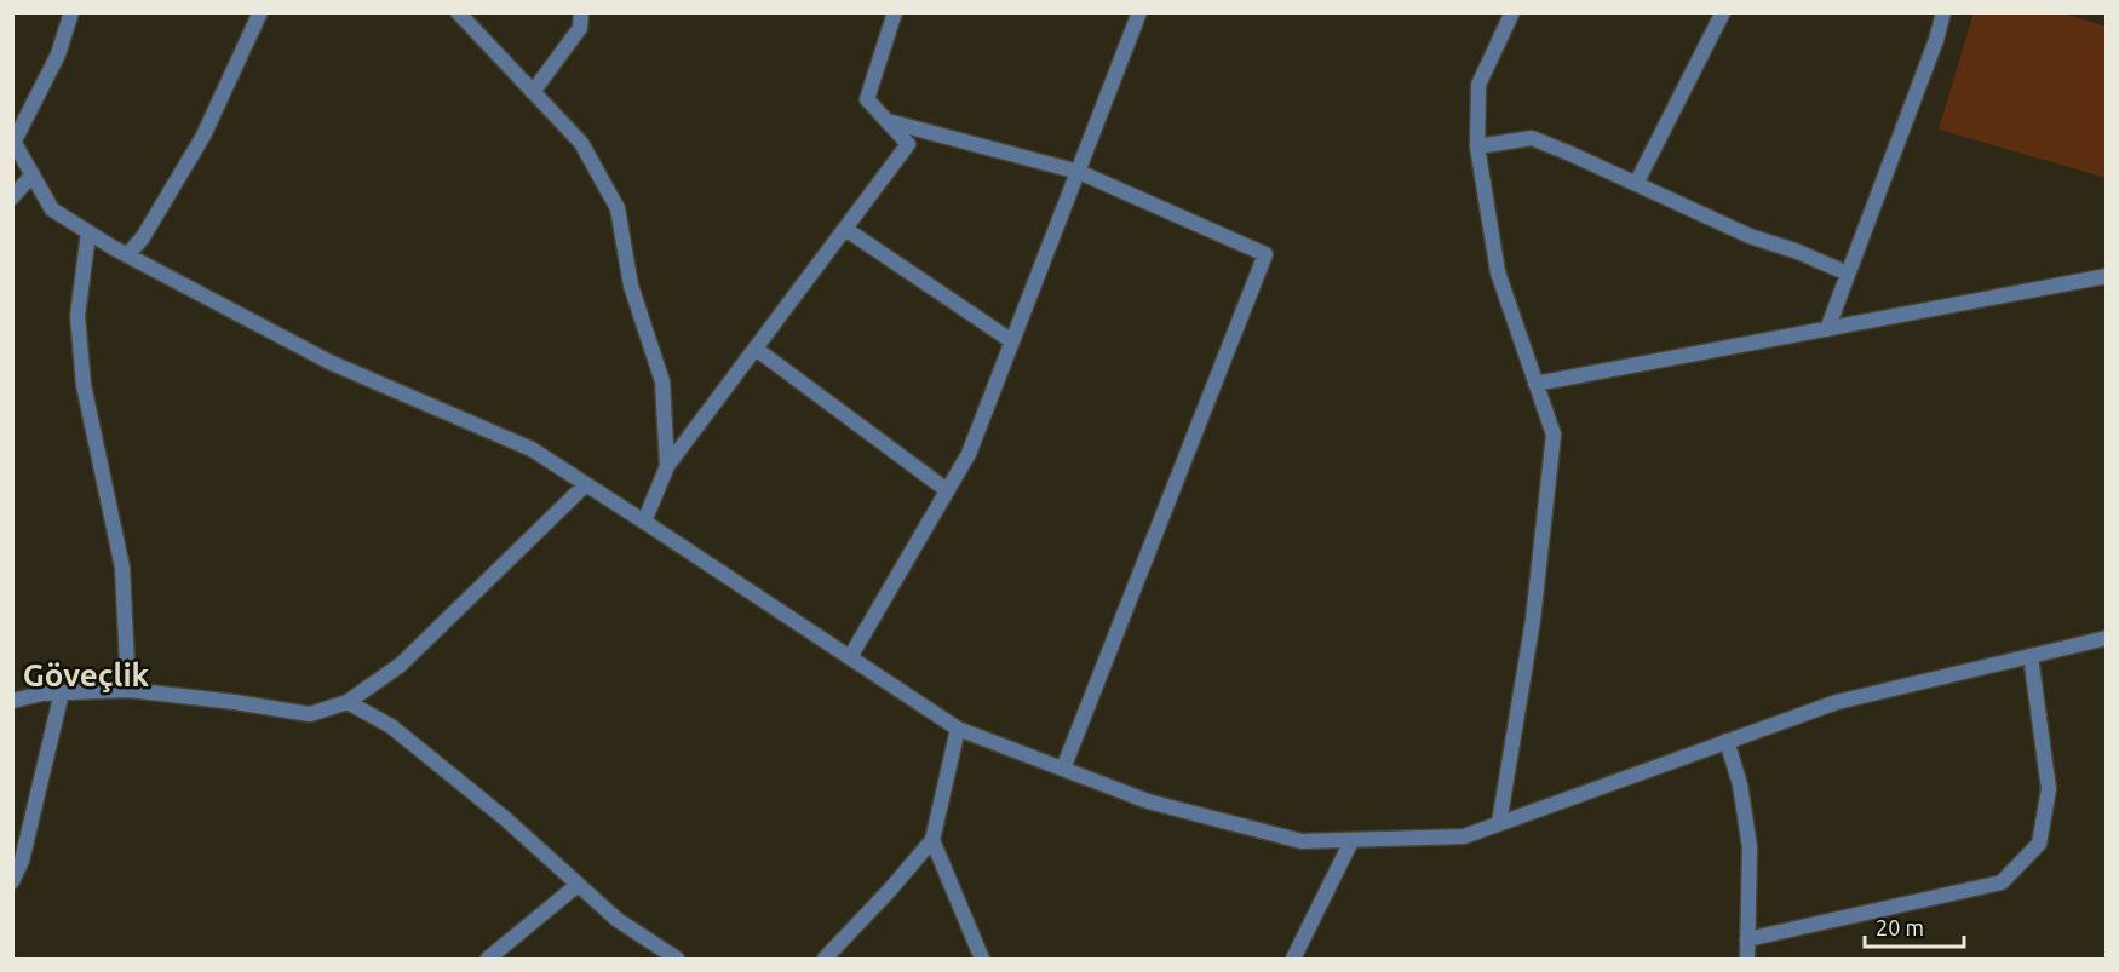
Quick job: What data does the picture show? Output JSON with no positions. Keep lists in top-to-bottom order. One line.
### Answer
{"districts":["Göveçlik"],"scale_bar":"20 m"}
